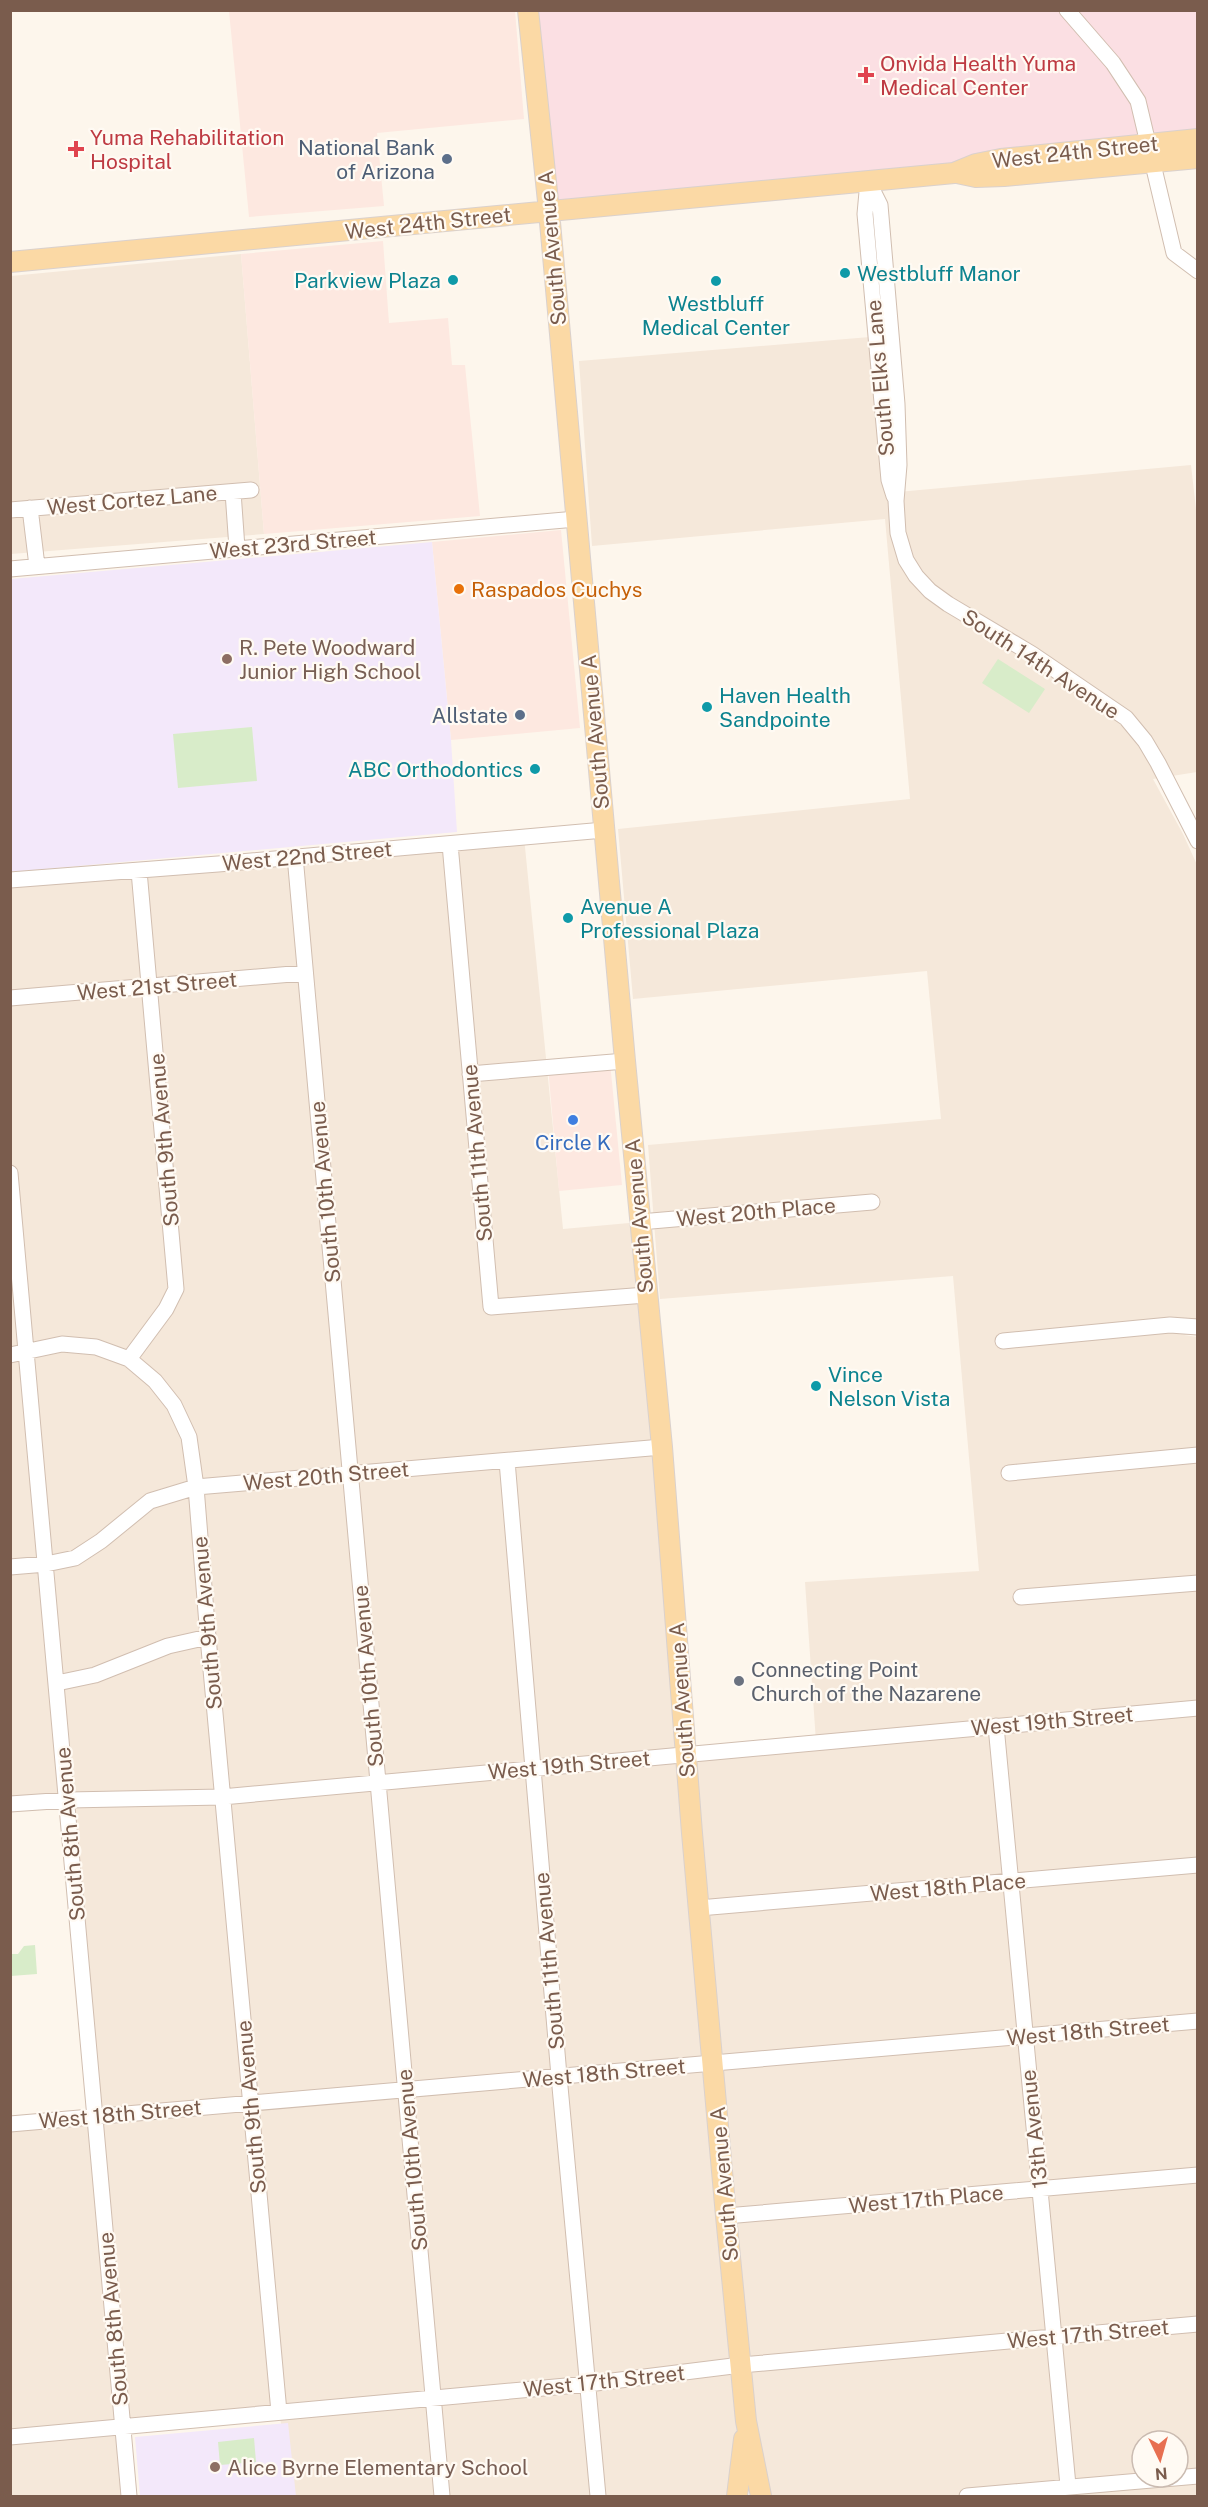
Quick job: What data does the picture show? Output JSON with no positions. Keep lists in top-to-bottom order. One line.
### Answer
{"streets":{"main road":["West 24th Street","South Avenue A"],"street":["South Elks Lane","West Cortez Lane","West 23rd Street","South 14th Avenue","West 22nd Street","West 21st Street","South 9th Avenue","South 11th Avenue","South 10th Avenue","West 20th Place","West 20th Street","West 19th Street","South 8th Avenue","West 18th Place","West 18th Street","13th Avenue","West 17th Place","West 17th Street"]},"crossings":[["West 24th Street","South Avenue A"],["West 24th Street","South Elks Lane"],["South Avenue A","West 23rd Street"],["South Avenue A","West 22nd Street"],["South Avenue A","South 11th Avenue"],["South Avenue A","West 20th Place"],["South Avenue A","West 20th Street"],["South Avenue A","West 19th Street"],["South Avenue A","West 18th Place"],["South Avenue A","West 18th Street"],["South Avenue A","West 17th Place"],["South Avenue A","West 17th Street"],["South Elks Lane","South 14th Avenue"],["West Cortez Lane","West 23rd Street"],["West 22nd Street","South 9th Avenue"],["West 22nd Street","South 11th Avenue"],["West 22nd Street","South 10th Avenue"],["West 21st Street","South 9th Avenue"],["West 21st Street","South 10th Avenue"],["South 9th Avenue","West 20th Street"],["South 9th Avenue","West 19th Street"],["South 9th Avenue","West 18th Street"],["South 9th Avenue","West 17th Street"],["South 11th Avenue","West 20th Street"],["South 11th Avenue","West 19th Street"],["South 11th Avenue","West 18th Street"],["South 11th Avenue","West 17th Street"],["South 10th Avenue","West 20th Street"],["South 10th Avenue","West 19th Street"],["South 10th Avenue","West 18th Street"],["South 10th Avenue","West 17th Street"],["West 20th Street","South 8th Avenue"],["West 19th Street","South 8th Avenue"],["West 19th Street","13th Avenue"],["South 8th Avenue","West 18th Street"],["South 8th Avenue","West 17th Street"],["West 18th Place","13th Avenue"],["West 18th Street","13th Avenue"],["13th Avenue","West 17th Place"],["13th Avenue","West 17th Street"]],"places":{"health":["Onvida Health Yuma Medical Center","Yuma Rehabilitation Hospital"],"other":["National Bank of Arizona","Westbluff Manor","Parkview Plaza","Westbluff Medical Center","Raspados Cuchys","R. Pete Woodward Junior High School","Haven Health Sandpointe","Allstate","ABC Orthodontics","Avenue A Professional Plaza","Circle K","Vince Nelson Vista","Connecting Point Church of the Nazarene","Alice Byrne Elementary School"]},"north":"bottom"}
